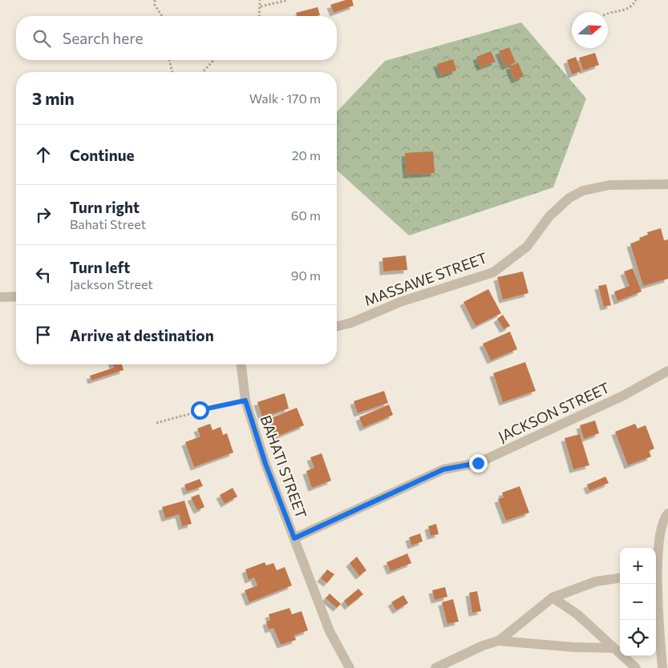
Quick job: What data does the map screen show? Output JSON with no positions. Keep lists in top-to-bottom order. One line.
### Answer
{"streets":{"street":["MASSAWE STREET","JACKSON STREET","BAHATI STREET"]},"crossings":[["JACKSON STREET","BAHATI STREET"]],"north":"right","page":{"search":"Search here","heading":["3 min","Walk · 170 m"],"list":[["Continue","20 m"],["Turn right","Bahati Street","60 m"],["Turn left","Jackson Street","90 m"],"Arrive at destination"],"map_buttons":["+","−"]}}
